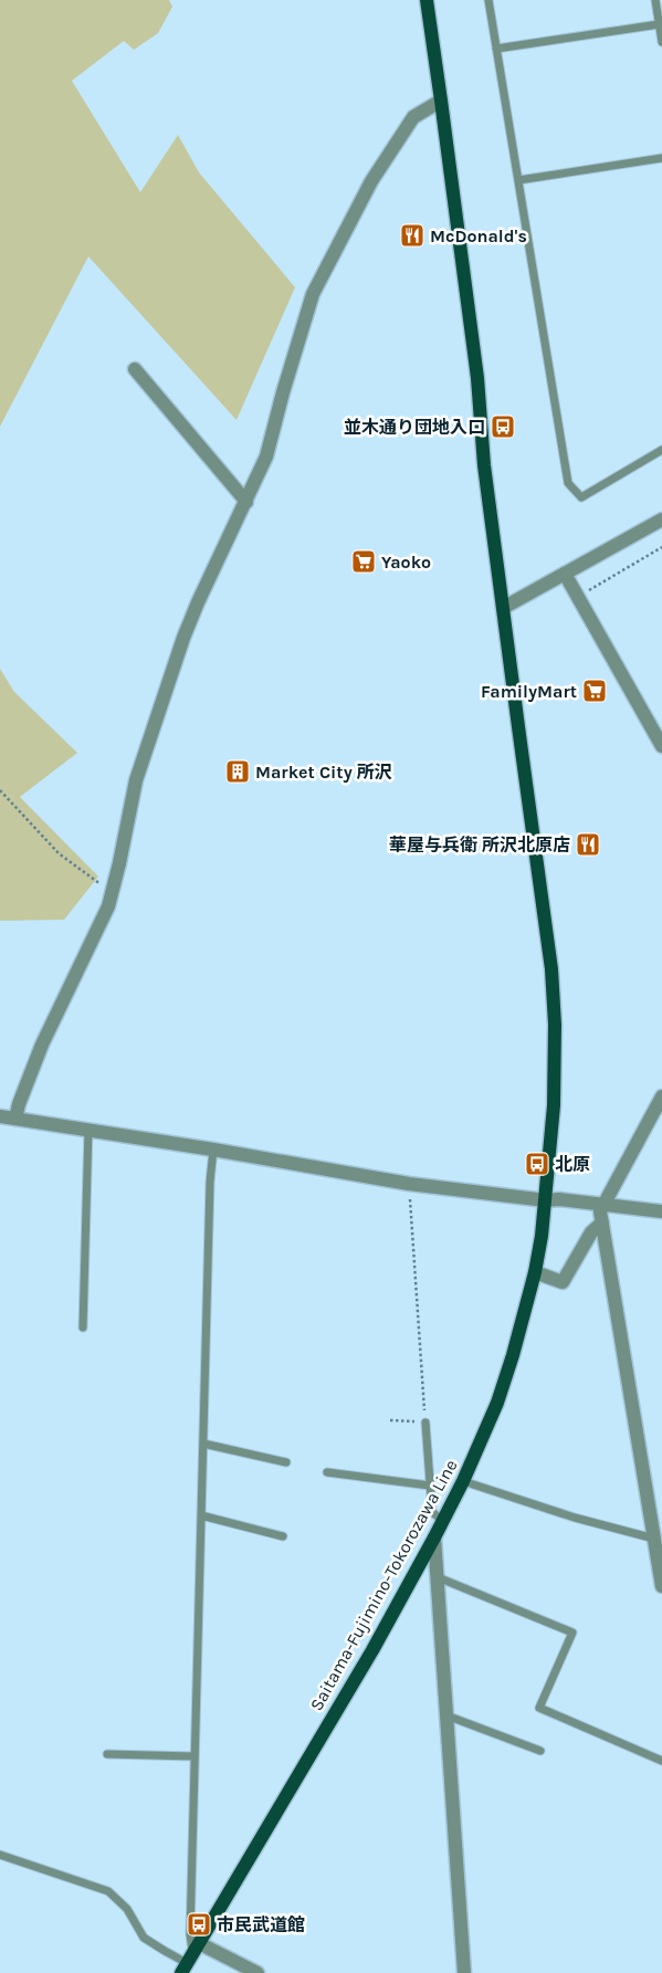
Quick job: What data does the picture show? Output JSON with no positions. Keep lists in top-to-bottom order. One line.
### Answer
{"streets":{"main road":["Saitama-Fujimino-Tokorozawa Line"]},"places":{"restaurant":["McDonald's","華屋与兵衛 所沢北原店"],"bus stop":["並木通り団地入口","北原","市民武道館"],"supermarket":["Yaoko","FamilyMart"],"building":["Market City 所沢"]}}
